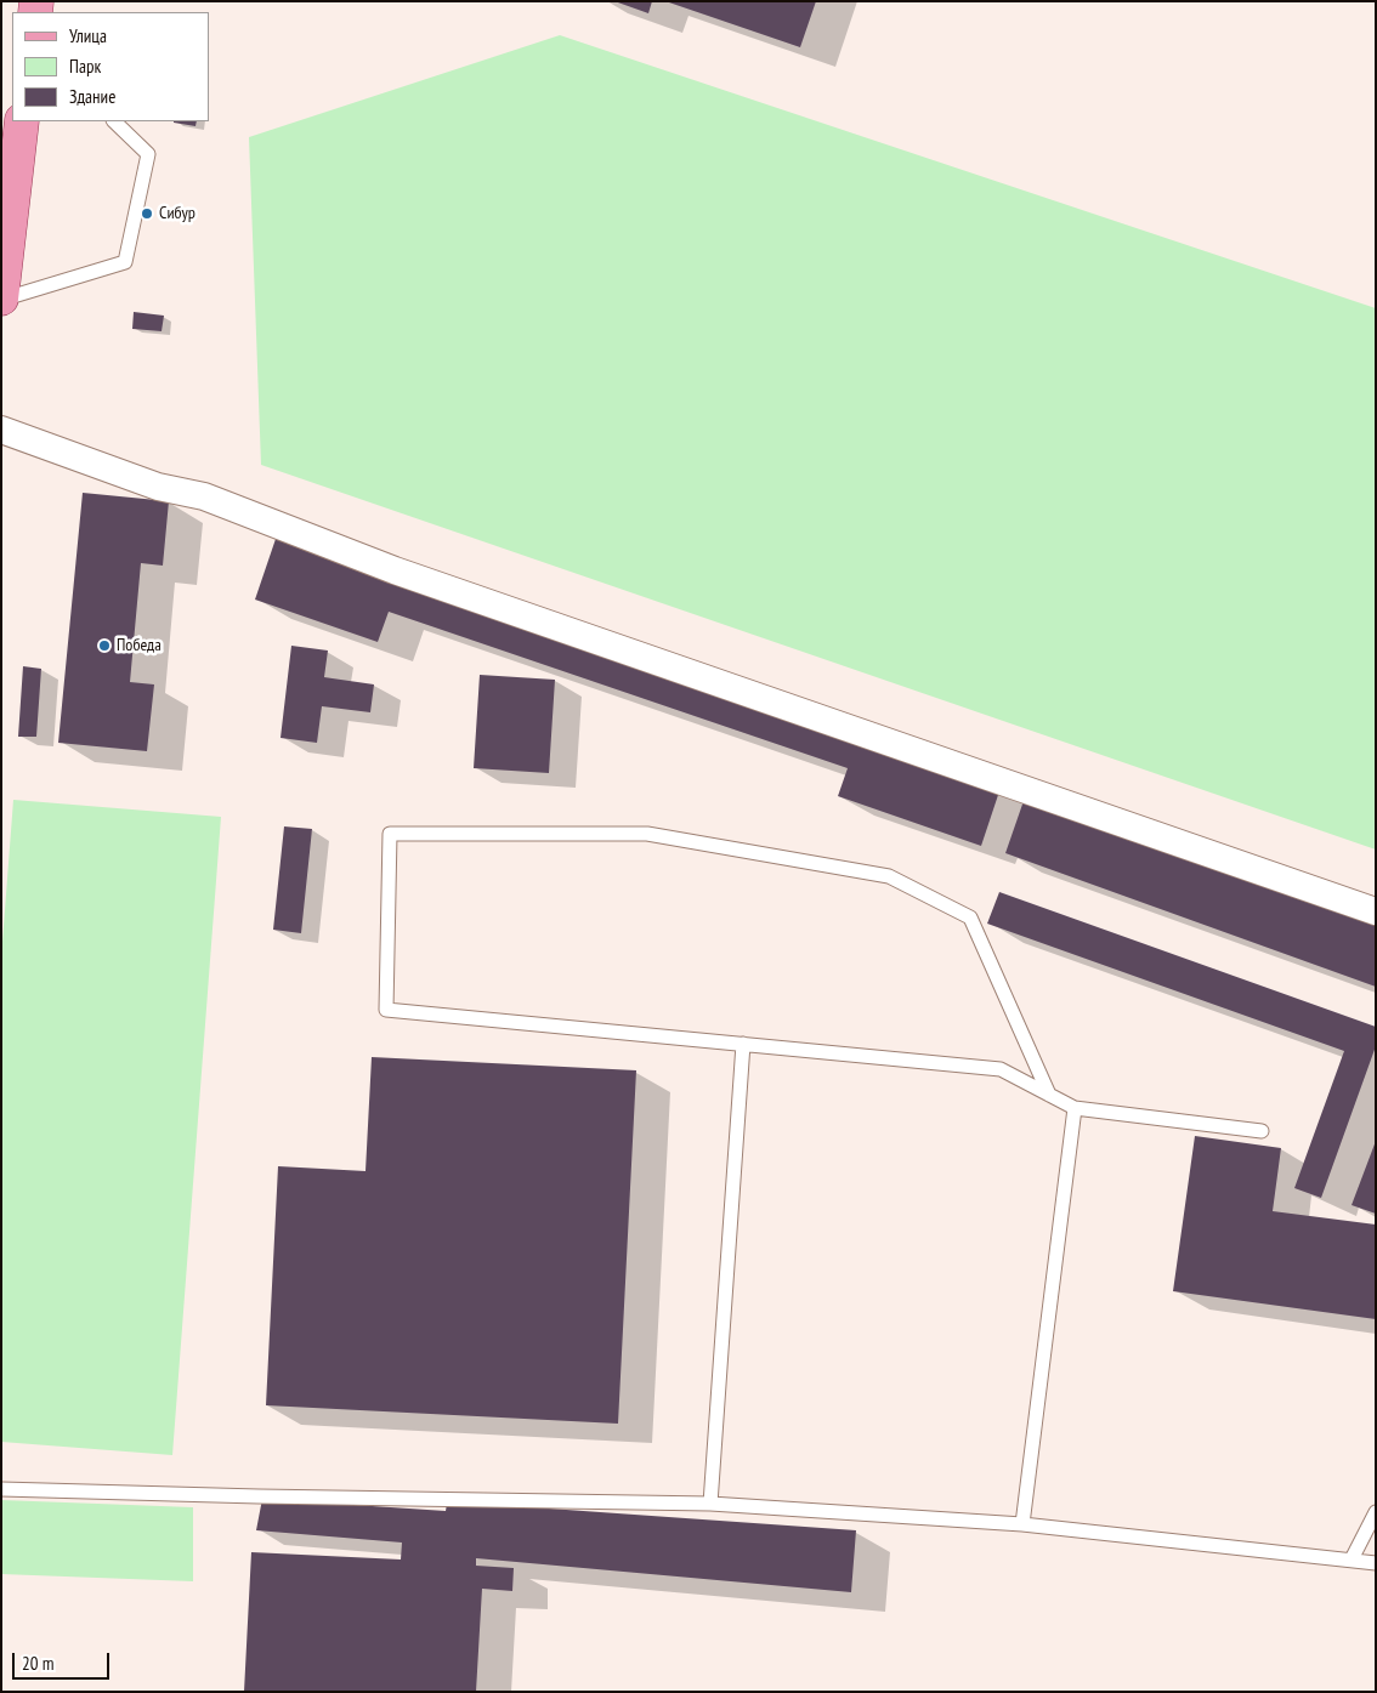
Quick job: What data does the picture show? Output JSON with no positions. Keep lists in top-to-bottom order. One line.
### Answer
{"places":["Сибур","Победа"],"legend":["Улица","Парк","Здание"],"scale_bar":"20 m"}
